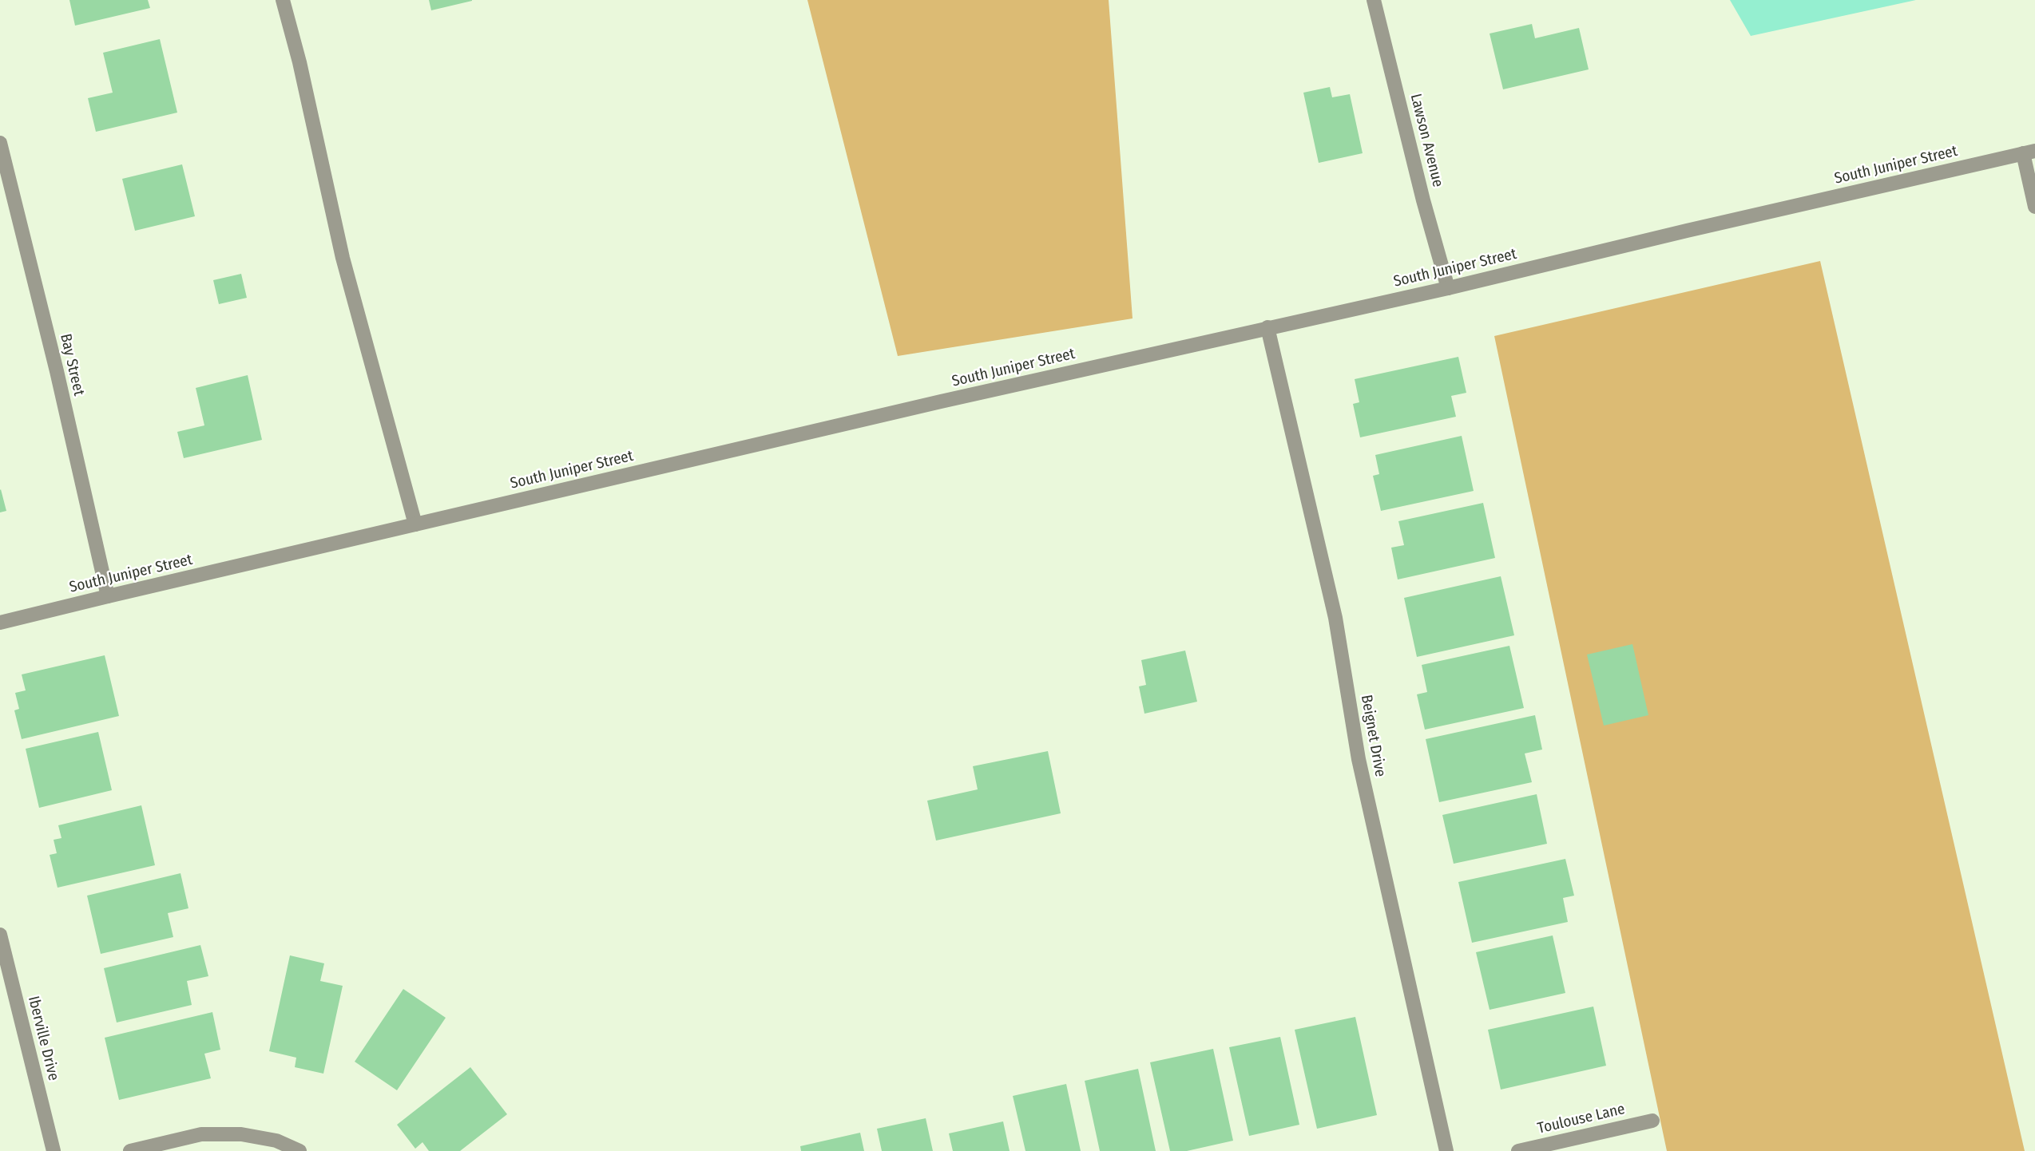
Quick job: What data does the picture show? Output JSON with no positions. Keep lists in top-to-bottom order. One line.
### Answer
{"streets":{"street":["Lawson Avenue","South Juniper Street","Bay Street","Beignet Drive","Iberville Drive","Toulouse Lane"]},"crossings":[["Lawson Avenue","South Juniper Street"],["South Juniper Street","Bay Street"],["South Juniper Street","Beignet Drive"]]}
